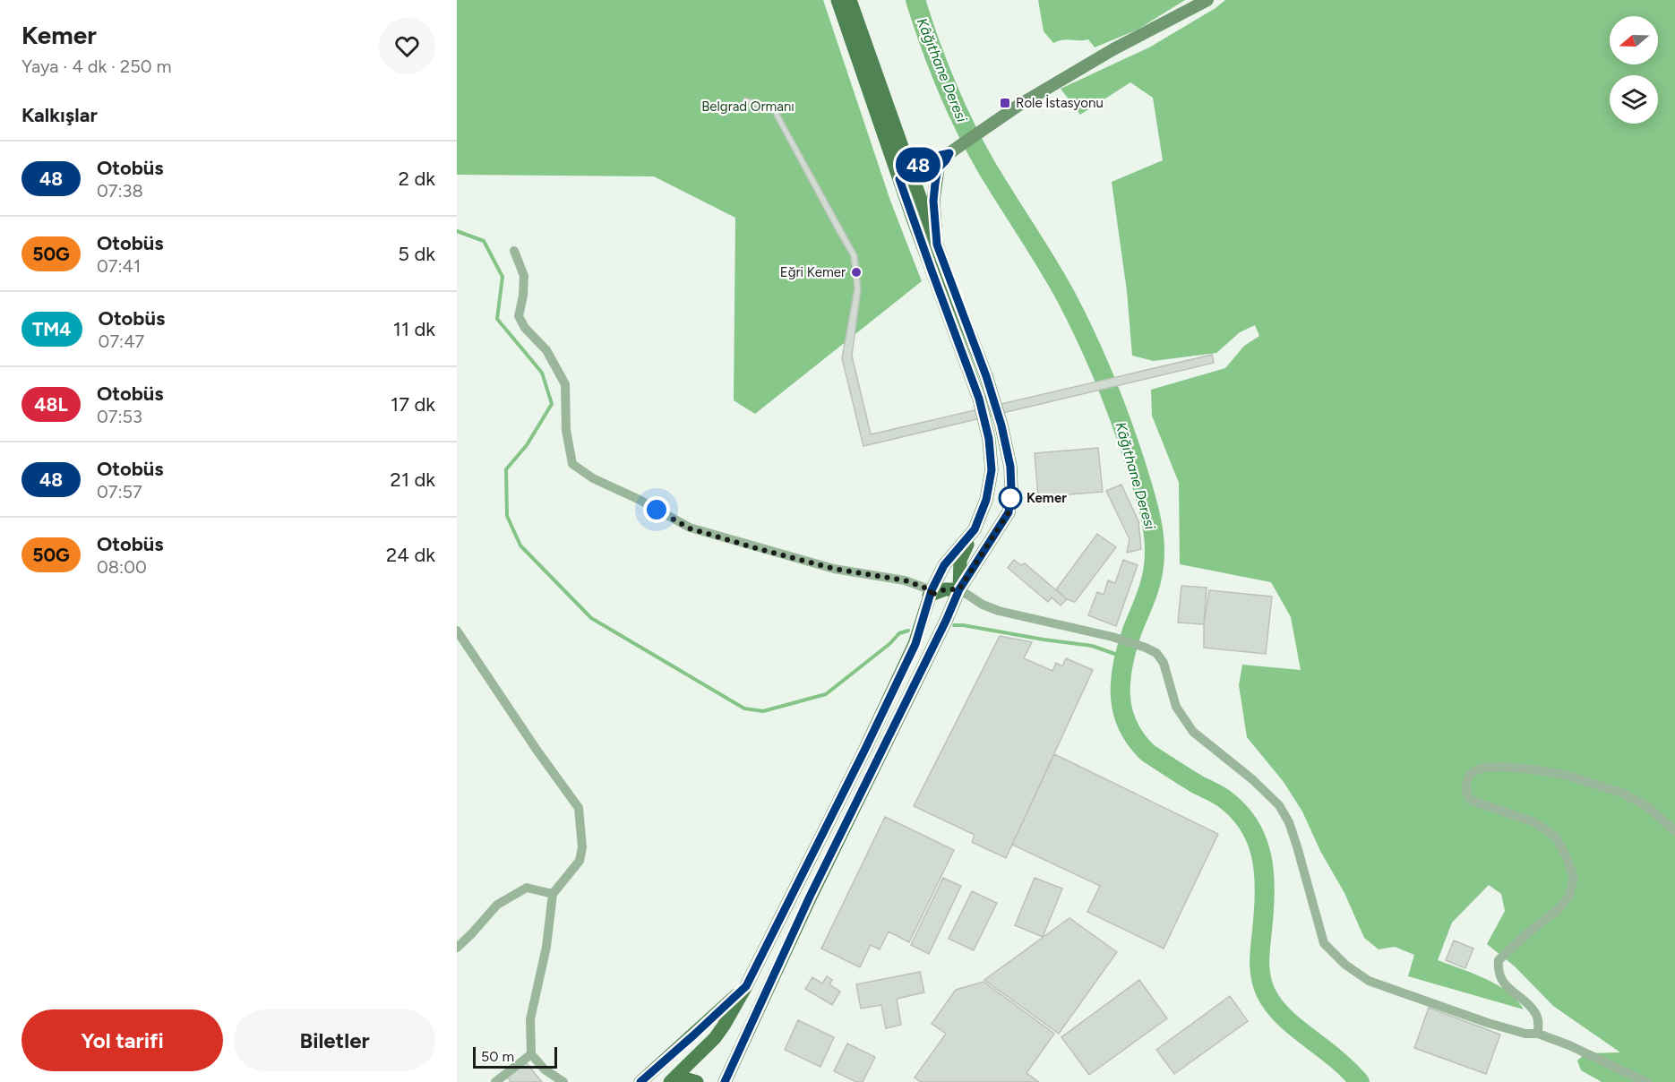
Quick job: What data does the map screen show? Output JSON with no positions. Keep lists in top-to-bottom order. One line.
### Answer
{"water":["Kâğıthane Deresi"],"parks":["Belgrad Ormanı"],"places":{"transit":["Role İstasyonu"],"other":["Eğri Kemer","Kemer"]},"lines":["bus line 48"],"scale_bar":"50 m","north":"left","page":{"heading":[["Kemer","Yaya · 4 dk · 250 m"],"Kalkışlar"],"on_map":"48","list":[{"mark":"48","name":"Otobüs","note":"07:38","value":"2 dk"},{"mark":"50G","name":"Otobüs","note":"07:41","value":"5 dk"},{"mark":"TM4","name":"Otobüs","note":"07:47","value":"11 dk"},{"mark":"48L","name":"Otobüs","note":"07:53","value":"17 dk"},{"mark":"48","name":"Otobüs","note":"07:57","value":"21 dk"},{"mark":"50G","name":"Otobüs","note":"08:00","value":"24 dk"}],"buttons":["Yol tarifi","Biletler"],"scale":"50 m"}}
